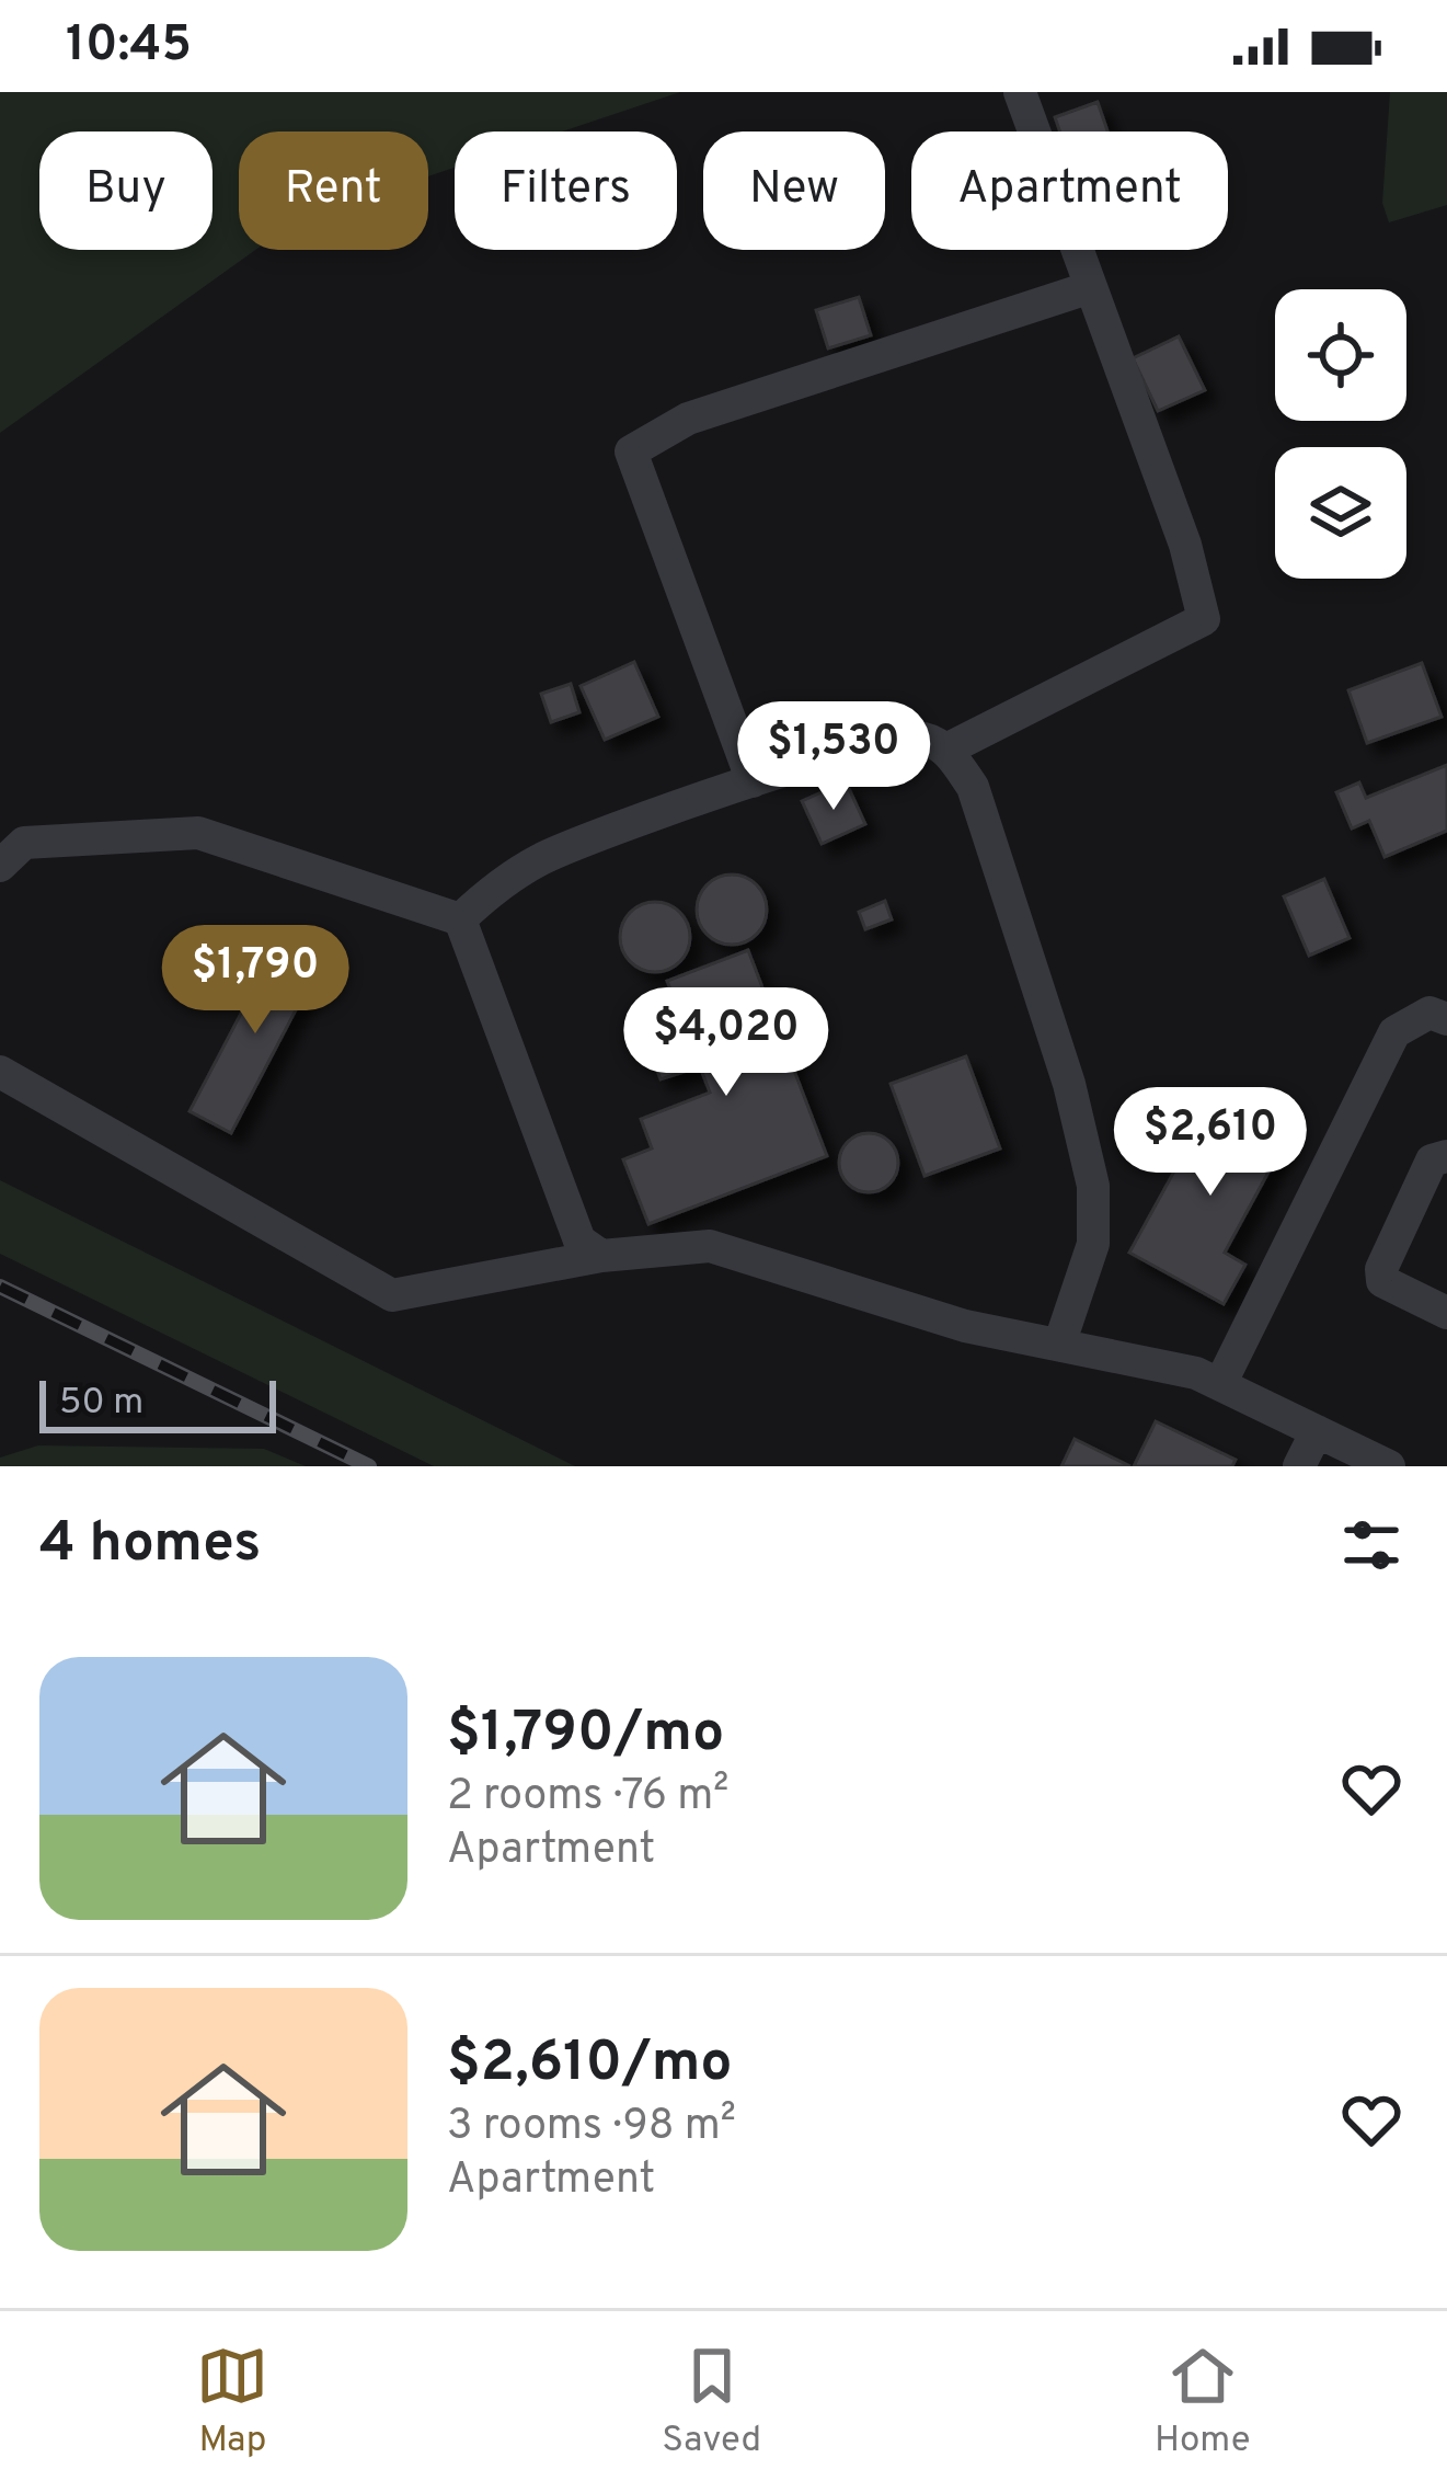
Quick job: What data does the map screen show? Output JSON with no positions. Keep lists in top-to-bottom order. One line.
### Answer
{"scale_bar":"50 m","page":{"status":"10:45","chip":["Buy","Rent","Filters","New","Apartment"],"price":["$1,530","$1,790","$4,020","$2,610"],"scale":"50 m","heading":"4 homes","list":[{"name":"$1,790/mo","note":"2 rooms · 76 m² · Apartment"},{"name":"$2,610/mo","note":"3 rooms · 98 m² · Apartment"}],"tabs":["Map","Saved","Home"]}}
